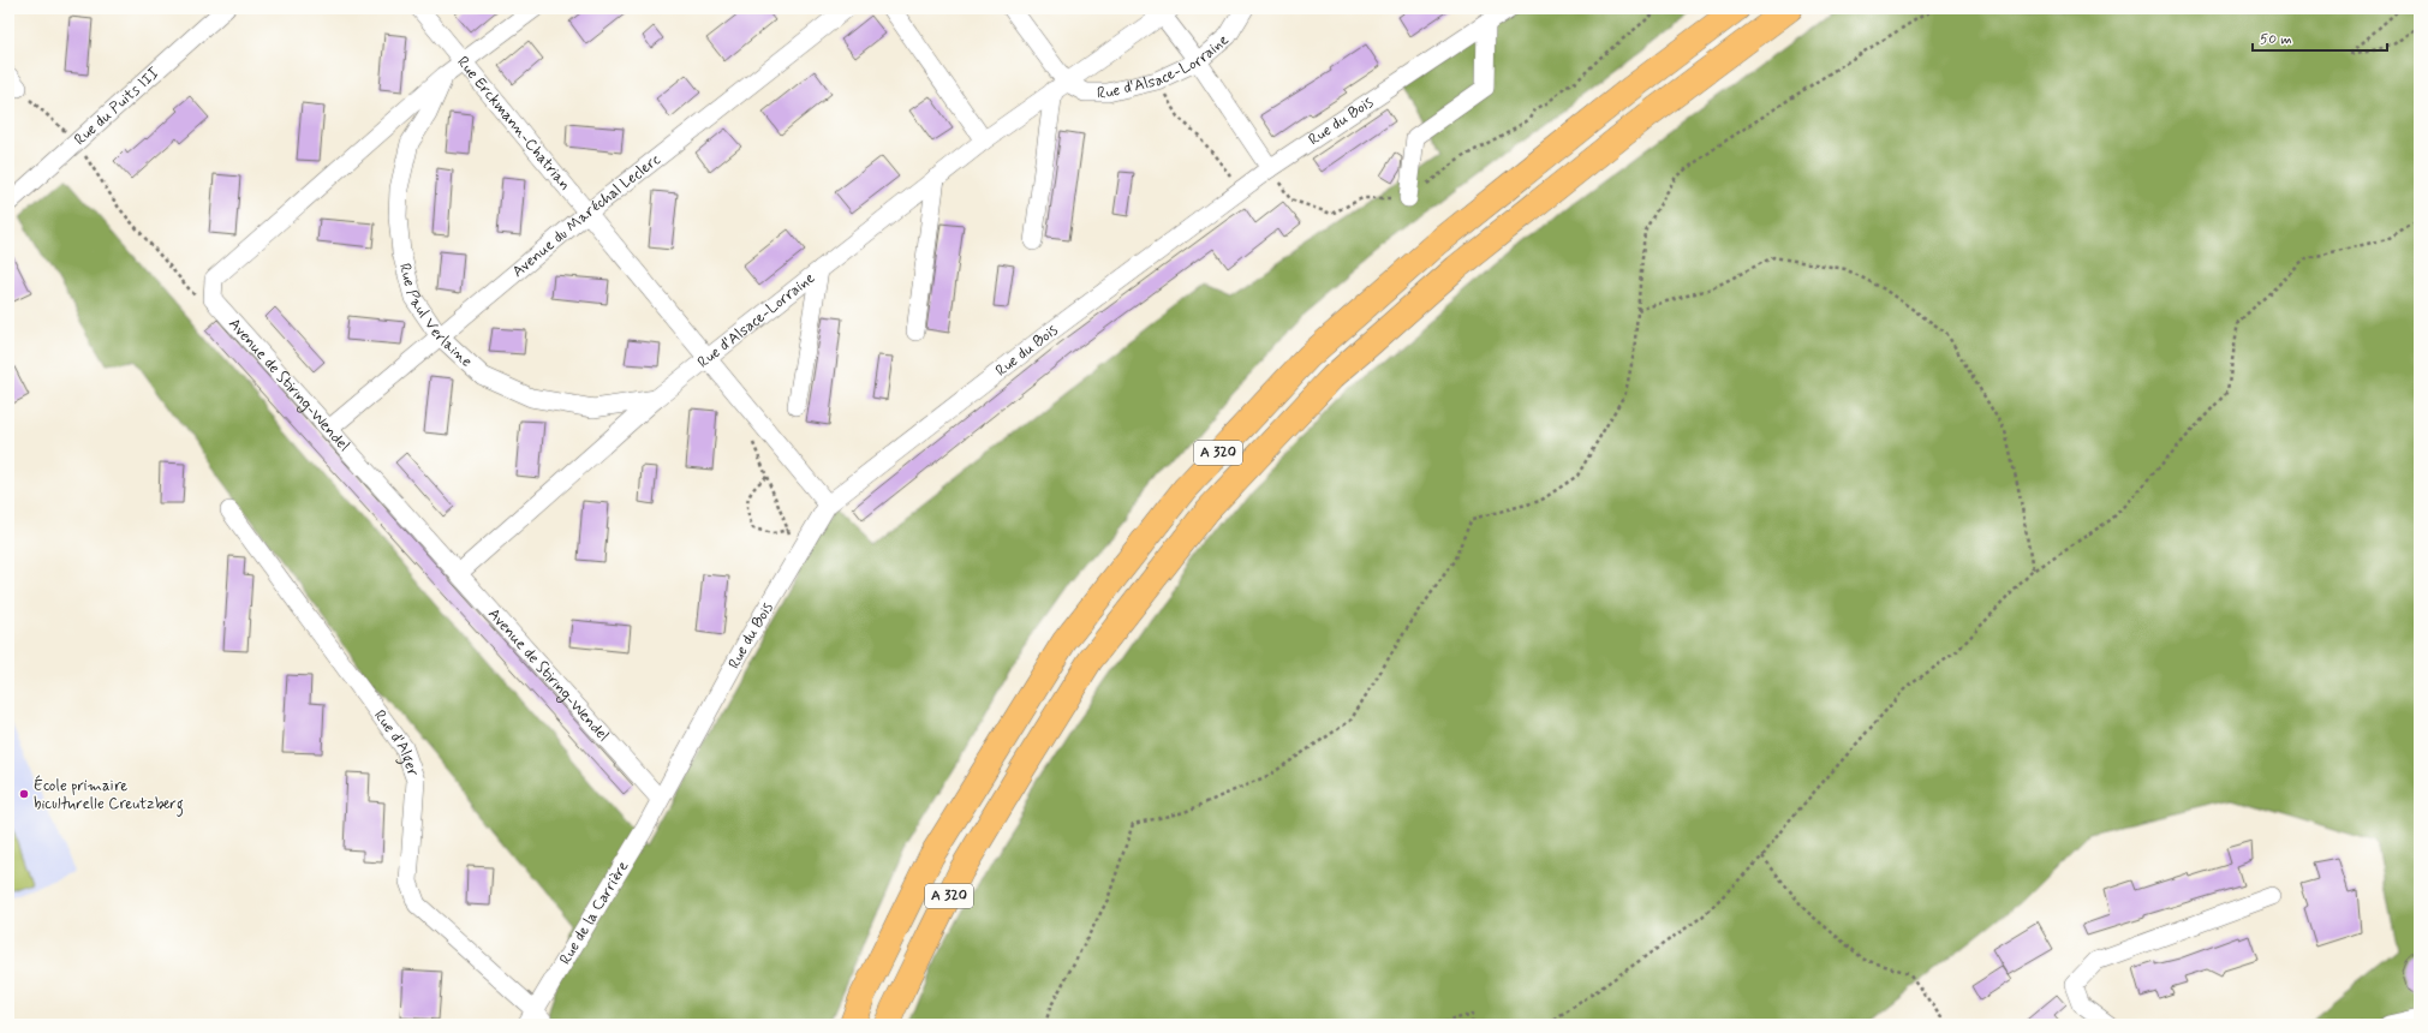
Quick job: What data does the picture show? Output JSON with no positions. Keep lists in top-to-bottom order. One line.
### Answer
{"streets":{"highway":["A 320"],"street":["Rue d'Alsace-Lorraine","Rue du Puits III","Rue du Bois","Rue Erckmann-Chatrian","Avenue du Maréchal Leclerc","Rue Paul Verlaine","Avenue de Stiring-Wendel","Rue d'Alger","Rue de la Carrière"]},"crossings":[["Rue d'Alsace-Lorraine","Rue Erckmann-Chatrian"],["Rue d'Alsace-Lorraine","Rue Paul Verlaine"],["Rue d'Alsace-Lorraine","Avenue de Stiring-Wendel"],["Rue du Bois","Rue Erckmann-Chatrian"],["Rue du Bois","Avenue de Stiring-Wendel"],["Rue du Bois","Rue de la Carrière"],["Rue Erckmann-Chatrian","Avenue du Maréchal Leclerc"],["Avenue du Maréchal Leclerc","Rue Paul Verlaine"],["Avenue du Maréchal Leclerc","Avenue de Stiring-Wendel"],["Avenue de Stiring-Wendel","Rue de la Carrière"],["Rue d'Alger","Rue de la Carrière"]],"places":["École primaire biculturelle Creutzberg"],"scale_bar":"50 m"}
